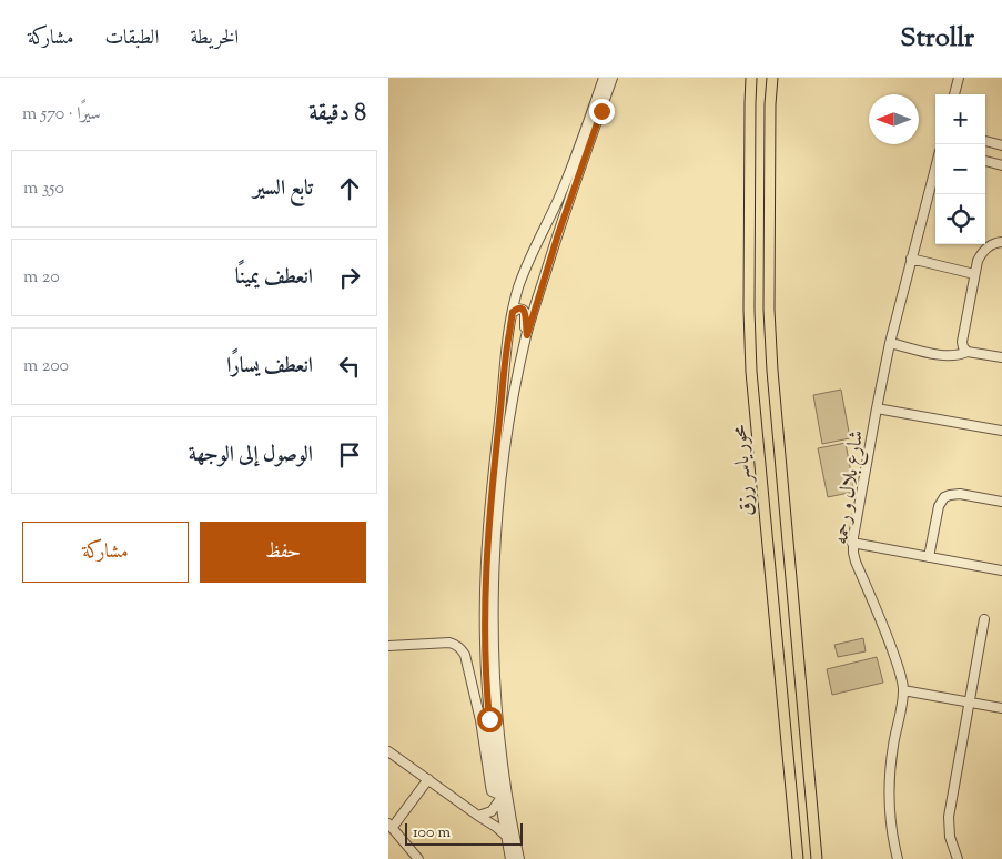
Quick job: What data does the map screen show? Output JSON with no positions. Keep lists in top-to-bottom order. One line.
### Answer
{"streets":{"main road":["محور ياسر رزق"],"street":["شارع بلال و رحمه"]},"scale_bar":"100 m","north":"left","page":{"header":"Strollr","nav":["الخريطة","الطبقات","مشاركة"],"heading":["8 دقيقة","سيرًا · 570 m"],"map_buttons":["+","−"],"list":[["تابع السير","350 m"],["انعطف يمينًا","20 m"],["انعطف يسارًا","200 m"],"الوصول إلى الوجهة"],"buttons":["حفظ","مشاركة"],"scale":"100 m"}}
